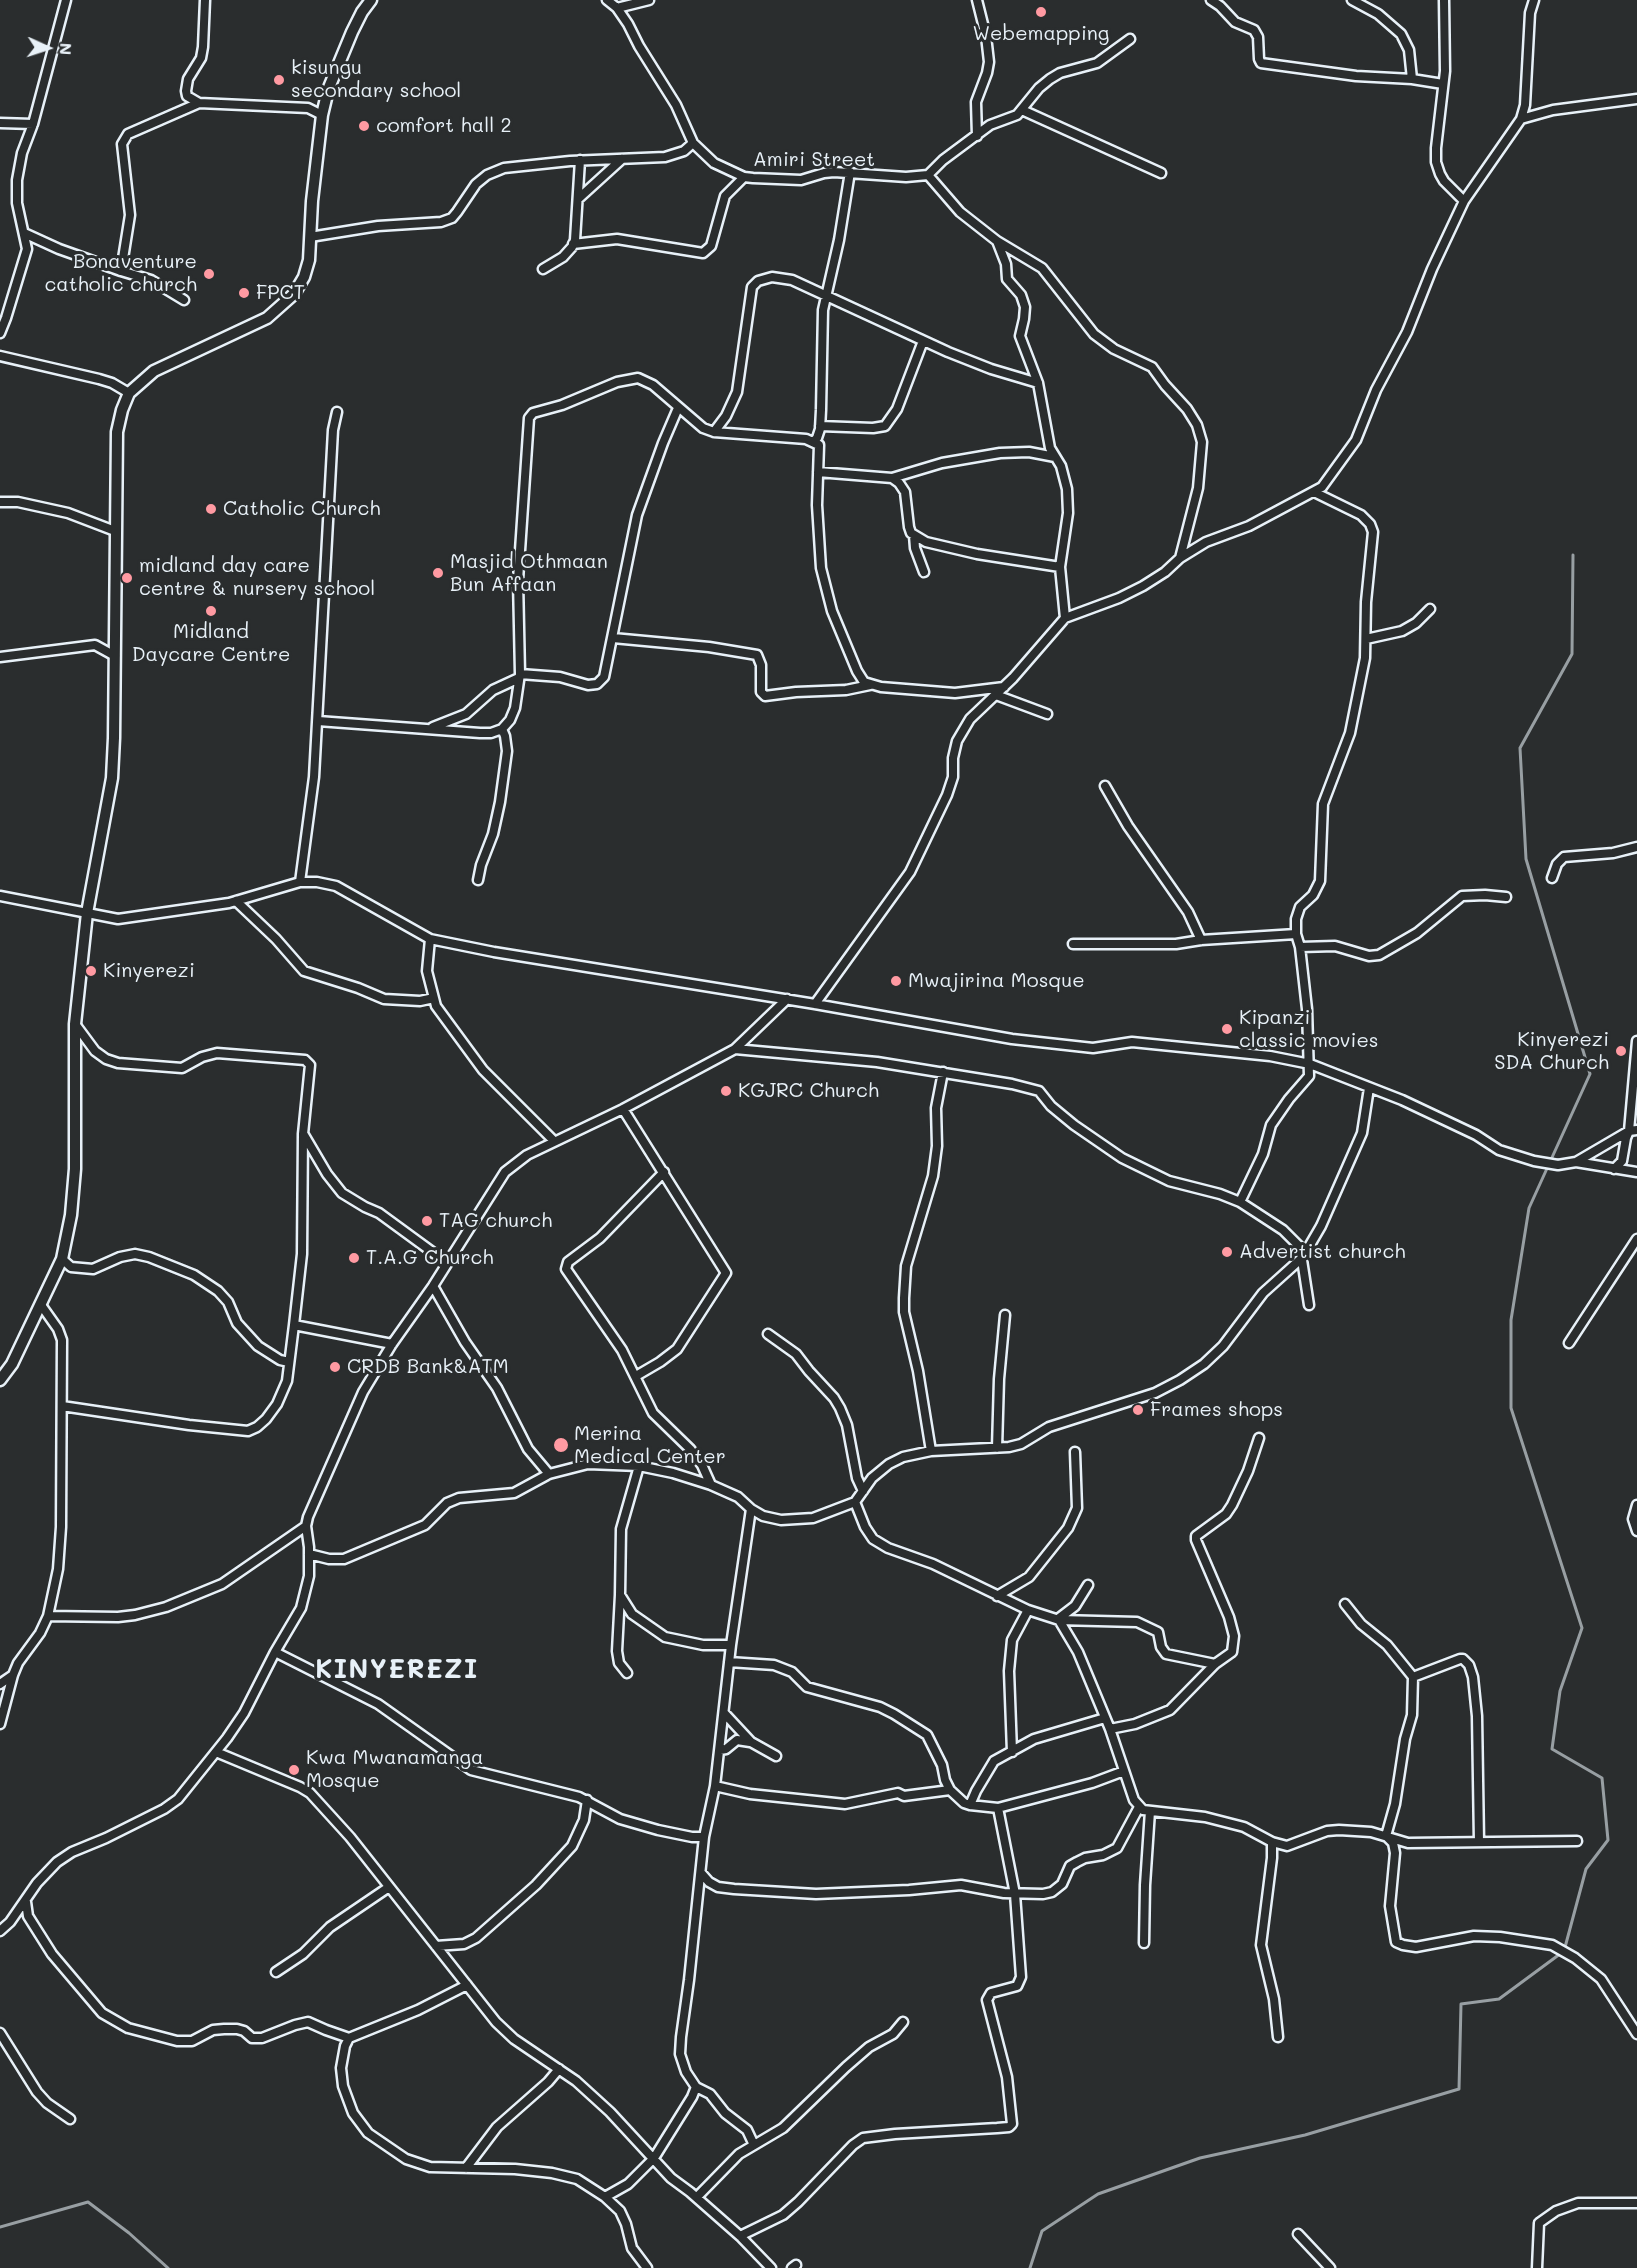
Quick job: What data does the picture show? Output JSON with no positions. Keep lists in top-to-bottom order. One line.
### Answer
{"streets":{"street":["Amiri Street"]},"districts":["KINYEREZI"],"places":["Webemapping","kisungu secondary school","comfort hall 2","Bonaventure catholic church","FPCT","Catholic Church","Masjid Othmaan Bun Affaan","midland day care centre & nursery school","Midland Daycare Centre","Kinyerezi","Mwajirina Mosque","Kipanzi classic movies","Kinyerezi SDA Church","KGJRC Church","TAG church","Advertist church","T.A.G Church","CRDB Bank&ATM","Frames shops","Merina Medical Center","Kwa Mwanamanga Mosque"],"north":"right"}
